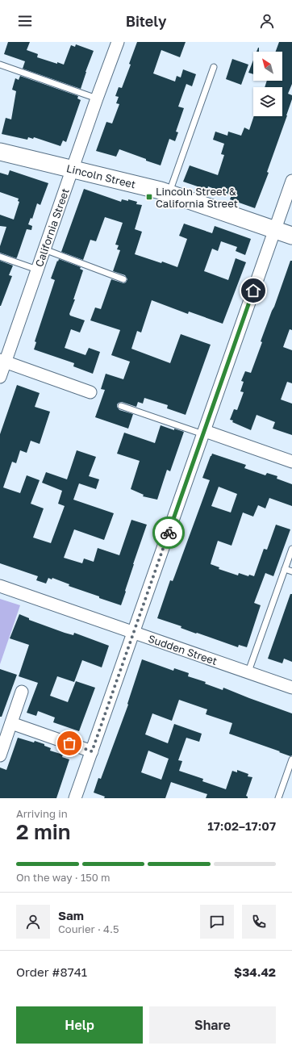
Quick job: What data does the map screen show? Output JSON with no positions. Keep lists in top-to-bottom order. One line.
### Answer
{"streets":{"street":["Lincoln Street","California Street","Sudden Street"]},"crossings":[["Lincoln Street","California Street"]],"places":{"transit":["Lincoln Street & California Street"]},"north":"top left","page":{"header":"Bitely","heading":["2 min","Arriving in","17:02–17:07"],"panel":["Sam","Courier · 4.5","Order #8741","$34.42"],"bar":"On the way · 150 m","buttons":["Help","Share"]}}
